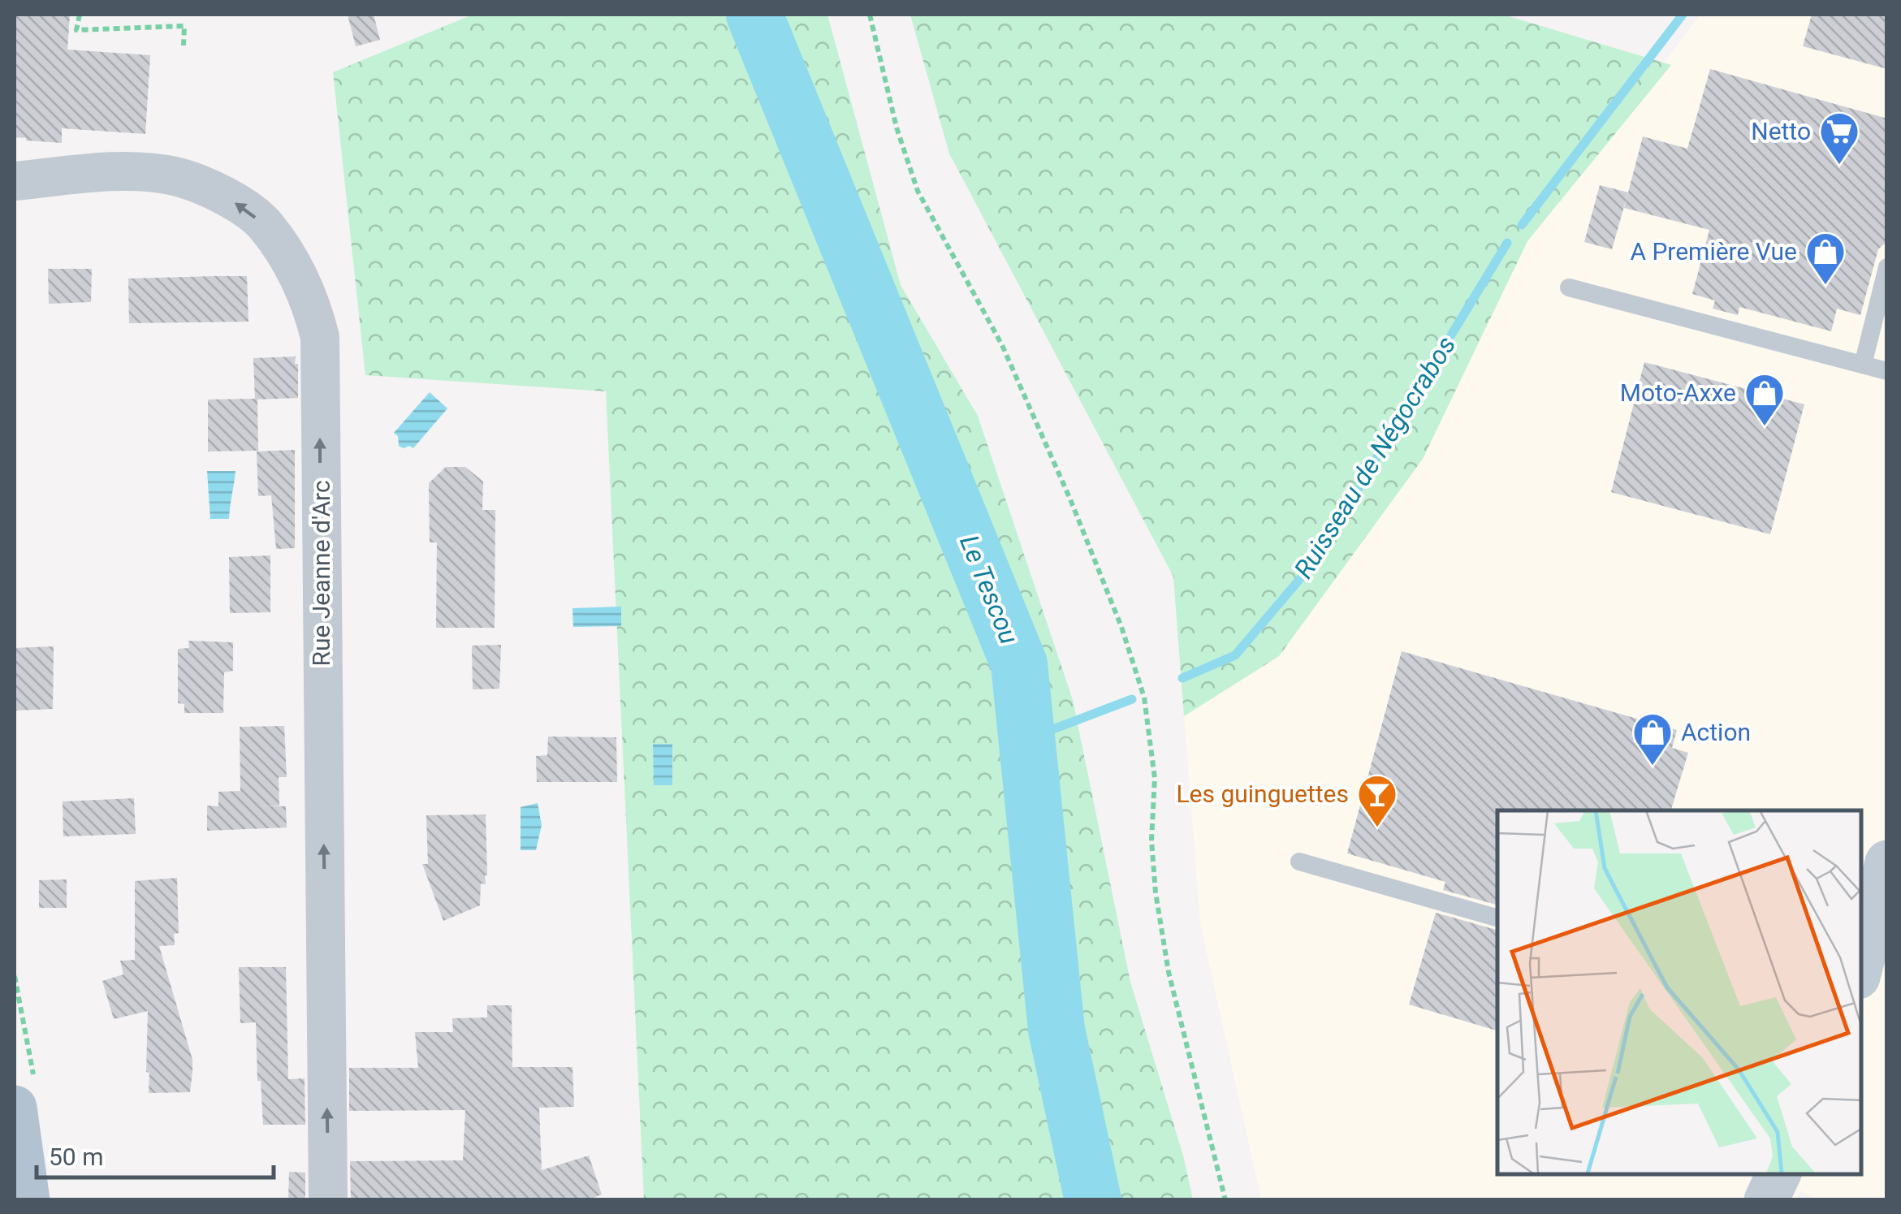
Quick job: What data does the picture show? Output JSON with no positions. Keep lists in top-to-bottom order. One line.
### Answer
{"streets":{"street":["Rue Jeanne d'Arc"]},"one_way":["Rue Jeanne d'Arc"],"water":["Ruisseau de Négocrabos","Le Tescou"],"places":{"supermarket":["Netto"],"shop":["A Première Vue","Moto-Axxe","Action"],"bar":["Les guinguettes"]},"scale_bar":"50 m"}
